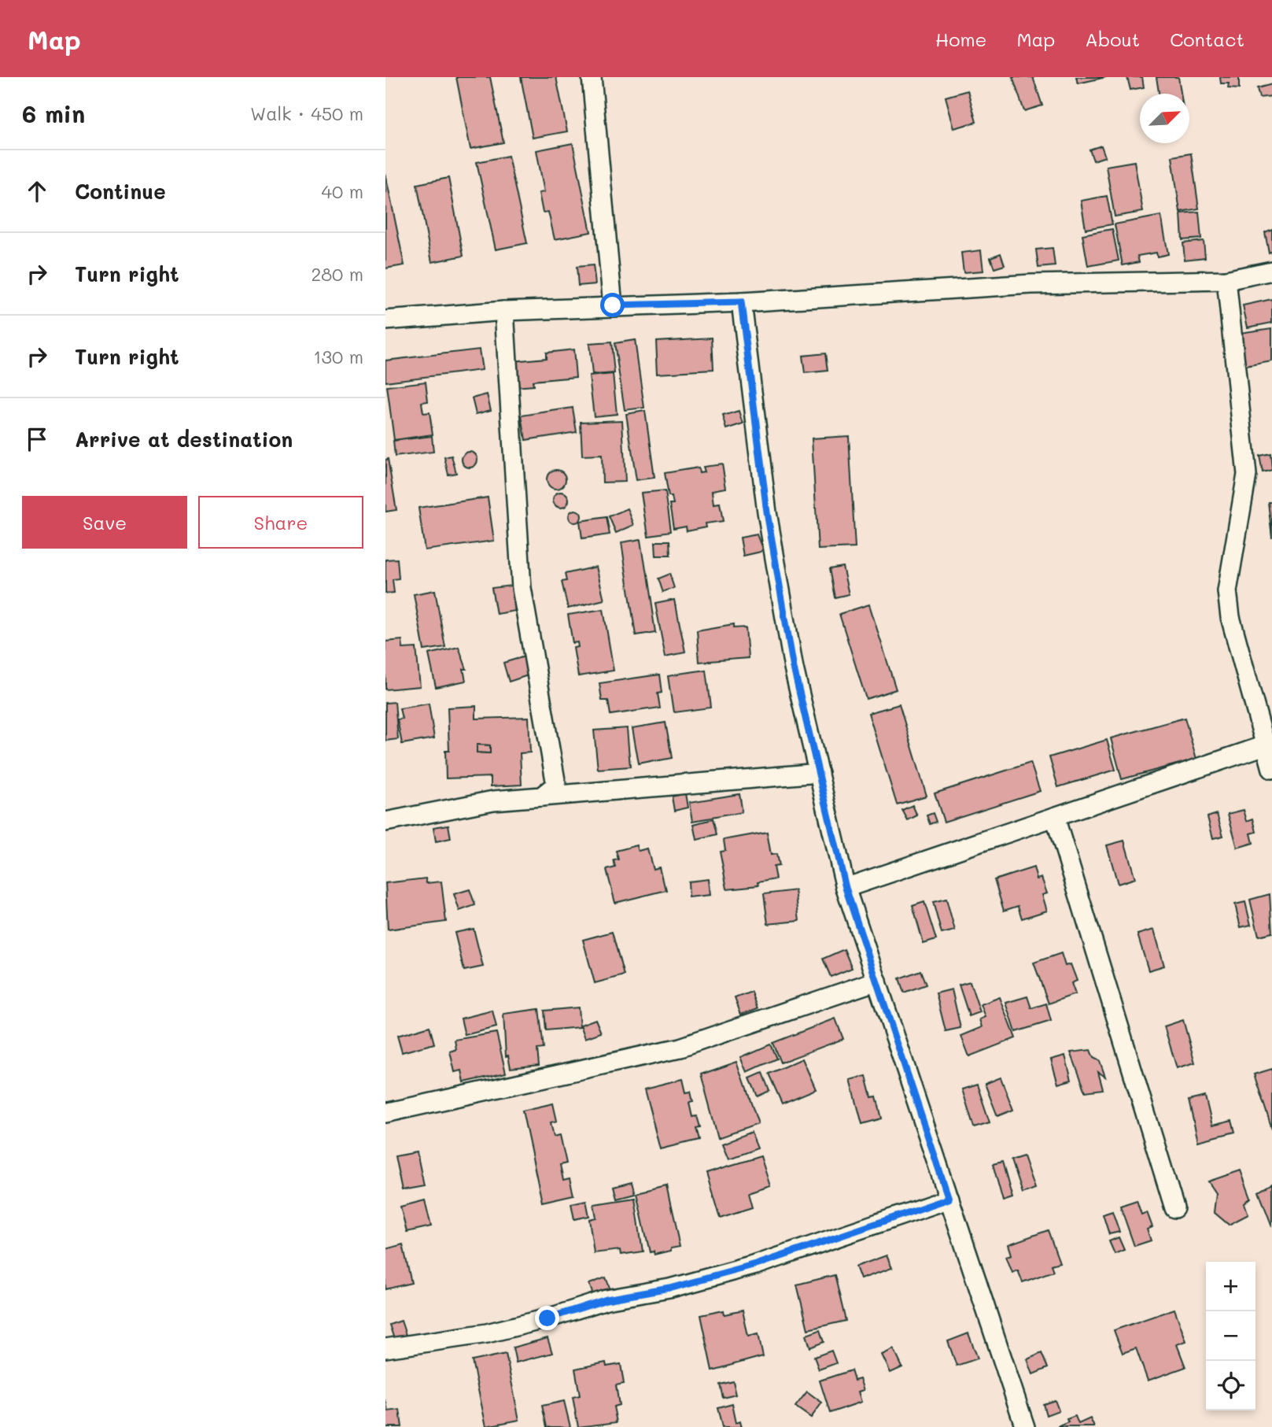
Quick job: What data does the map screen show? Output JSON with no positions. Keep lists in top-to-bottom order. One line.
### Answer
{"north":"top right","page":{"header":"Map","nav":["Home","Map","About","Contact"],"heading":["6 min","Walk · 450 m"],"list":[["Continue","40 m"],["Turn right","280 m"],["Turn right","130 m"],"Arrive at destination"],"buttons":["Save","Share"],"map_buttons":["+","−"]}}
